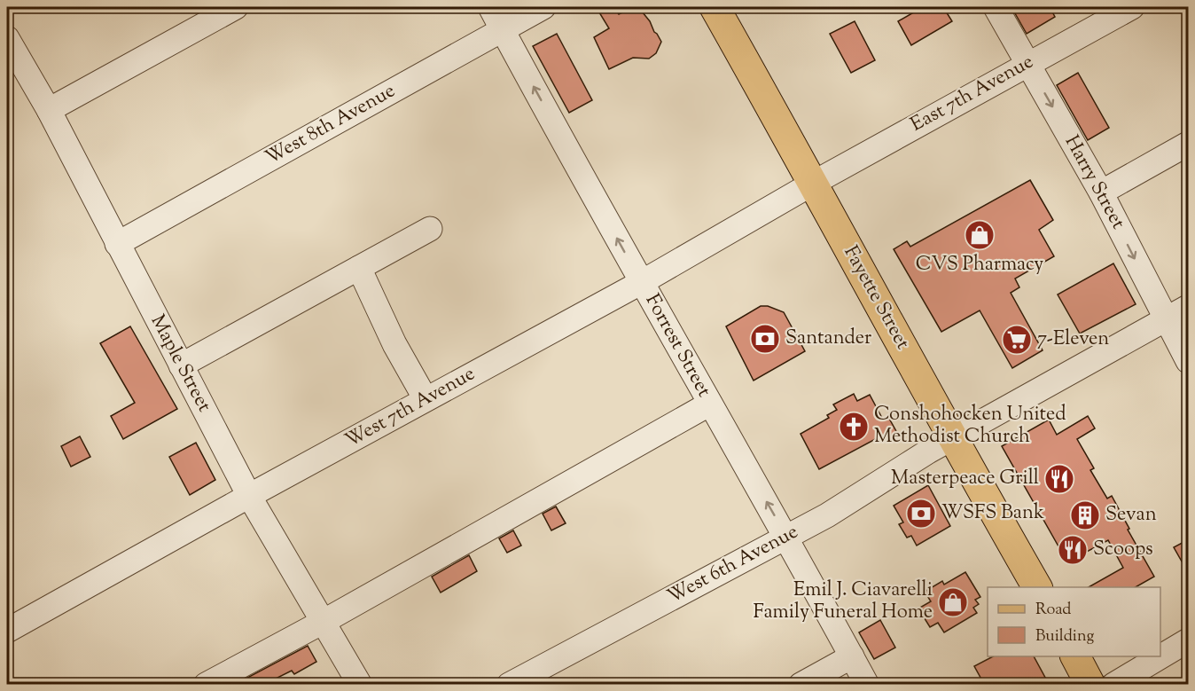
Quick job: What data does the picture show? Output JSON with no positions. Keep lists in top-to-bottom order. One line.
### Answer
{"streets":{"main road":["Fayette Street"],"street":["East 7th Avenue","West 8th Avenue","Harry Street","Forrest Street","Maple Street","West 7th Avenue","West 6th Avenue"]},"crossings":[["East 7th Avenue","Harry Street"],["East 7th Avenue","Fayette Street"],["East 7th Avenue","West 7th Avenue"],["West 8th Avenue","Forrest Street"],["West 8th Avenue","Maple Street"],["Harry Street","West 6th Avenue"],["Fayette Street","West 7th Avenue"],["Fayette Street","West 6th Avenue"],["Forrest Street","West 7th Avenue"],["Forrest Street","West 6th Avenue"],["Maple Street","West 7th Avenue"]],"one_way":["Harry Street","Forrest Street"],"places":{"shop":["CVS Pharmacy","Emil J. Ciavarelli Family Funeral Home"],"bank":["Santander","WSFS Bank"],"supermarket":["7-Eleven"],"church":["Conshohocken United Methodist Church"],"restaurant":["Masterpeace Grill","Scoops"],"building":["Sevan"]},"legend":["Road","Building"]}
